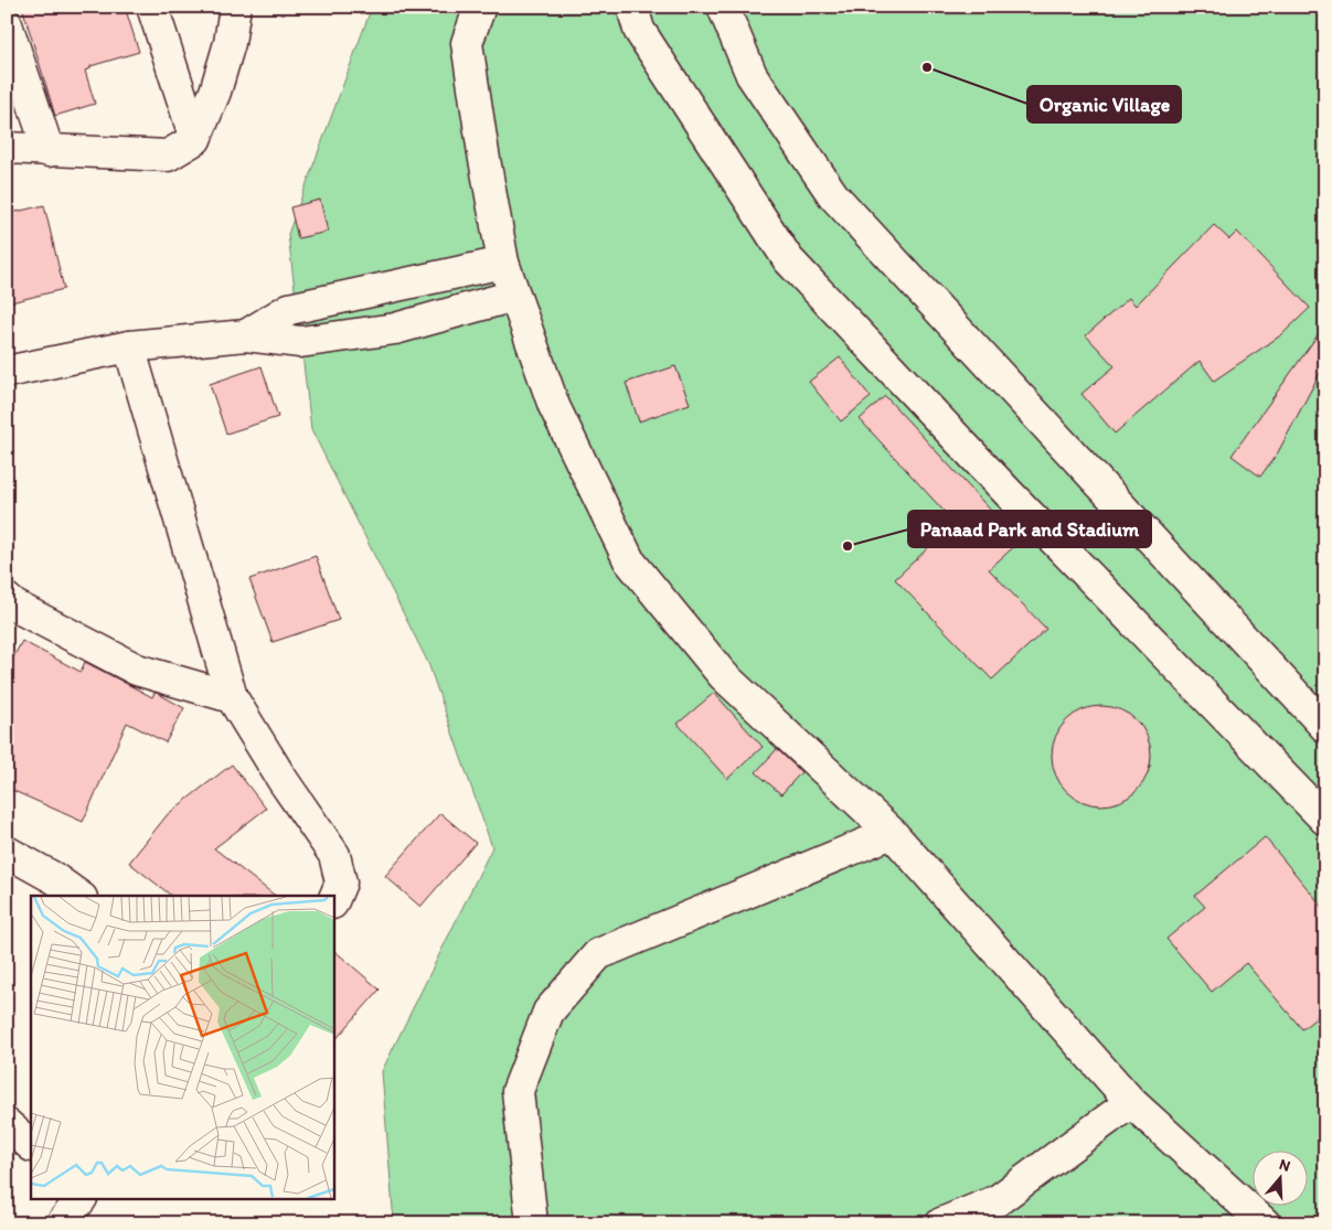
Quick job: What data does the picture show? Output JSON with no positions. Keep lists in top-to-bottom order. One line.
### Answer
{"places":["Organic Village","Panaad Park and Stadium"],"north":"top"}
